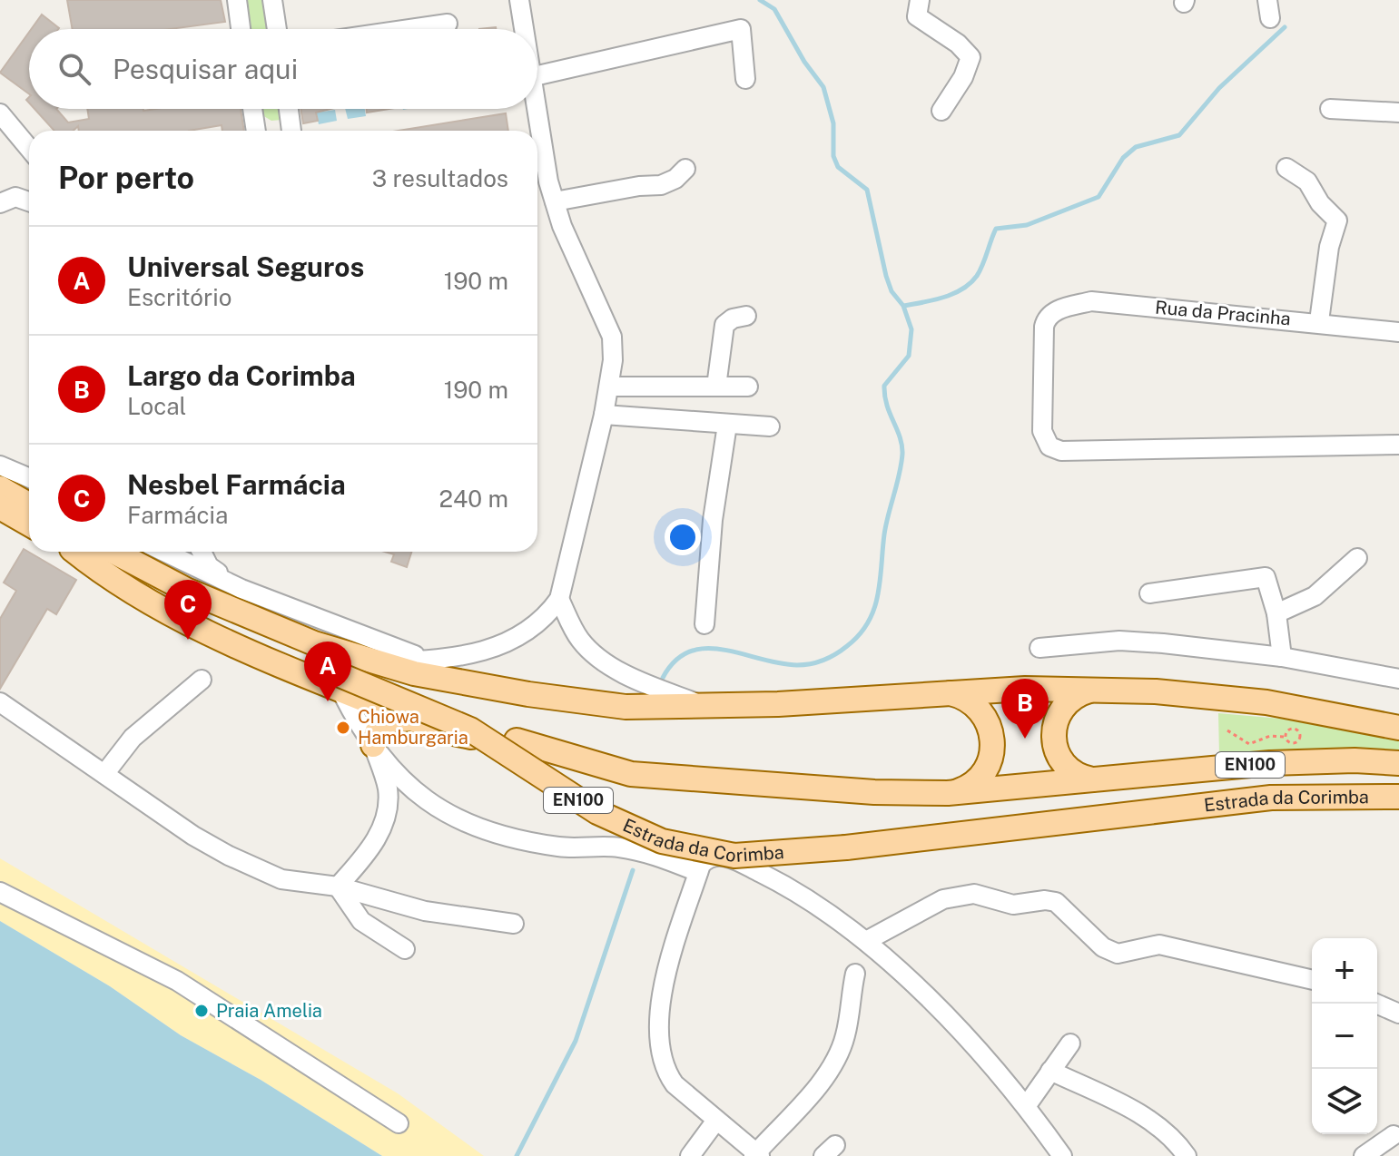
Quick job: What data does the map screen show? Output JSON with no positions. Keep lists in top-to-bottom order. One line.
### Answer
{"streets":{"main road":["EN100","Estrada da Corimba"],"street":["Rua da Pracinha"]},"places":["Chiowa Hamburgaria","Praia Amelia"],"page":{"search":"Pesquisar aqui","heading":["Por perto","3 resultados"],"list":[{"mark":"A","name":"Universal Seguros","note":"Escritório","value":"190 m"},{"mark":"B","name":"Largo da Corimba","note":"Local","value":"190 m"},{"mark":"C","name":"Nesbel Farmácia","note":"Farmácia","value":"240 m"}],"pins":["C","A","B"],"map_buttons":["+","−"]}}
